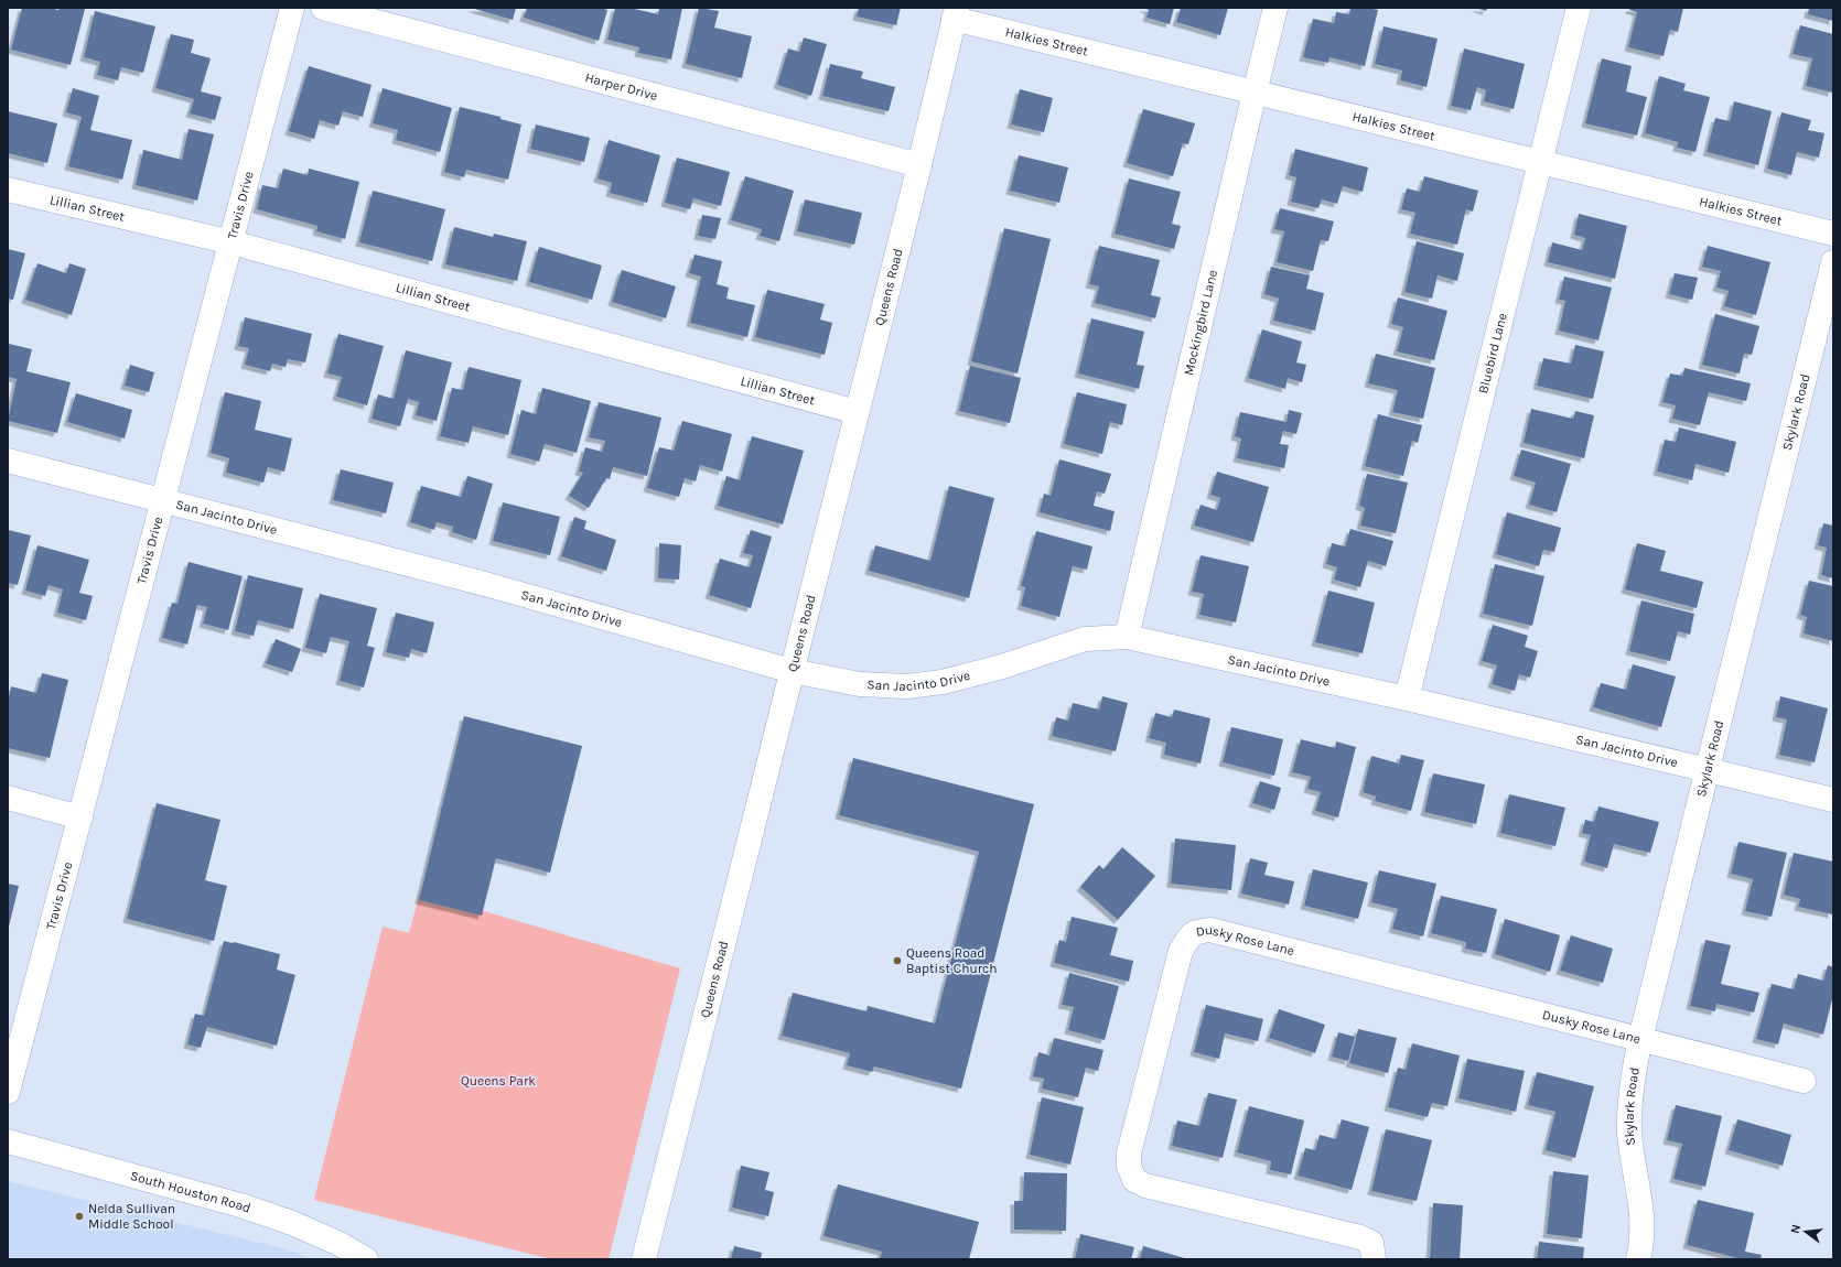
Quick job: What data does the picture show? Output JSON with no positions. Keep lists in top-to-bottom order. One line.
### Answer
{"streets":{"street":["Halkies Street","Harper Drive","Travis Drive","Lillian Street","Queens Road","Mockingbird Lane","Bluebird Lane","Skylark Road","San Jacinto Drive","Dusky Rose Lane","South Houston Road"]},"crossings":[["Halkies Street","Queens Road"],["Halkies Street","Mockingbird Lane"],["Halkies Street","Bluebird Lane"],["Harper Drive","Queens Road"],["Travis Drive","Lillian Street"],["Travis Drive","San Jacinto Drive"],["Lillian Street","Queens Road"],["Queens Road","San Jacinto Drive"],["Mockingbird Lane","San Jacinto Drive"],["Bluebird Lane","San Jacinto Drive"],["Skylark Road","San Jacinto Drive"],["Skylark Road","Dusky Rose Lane"]],"parks":["Queens Park"],"places":["Queens Road Baptist Church","Nelda Sullivan Middle School"],"north":"left"}
